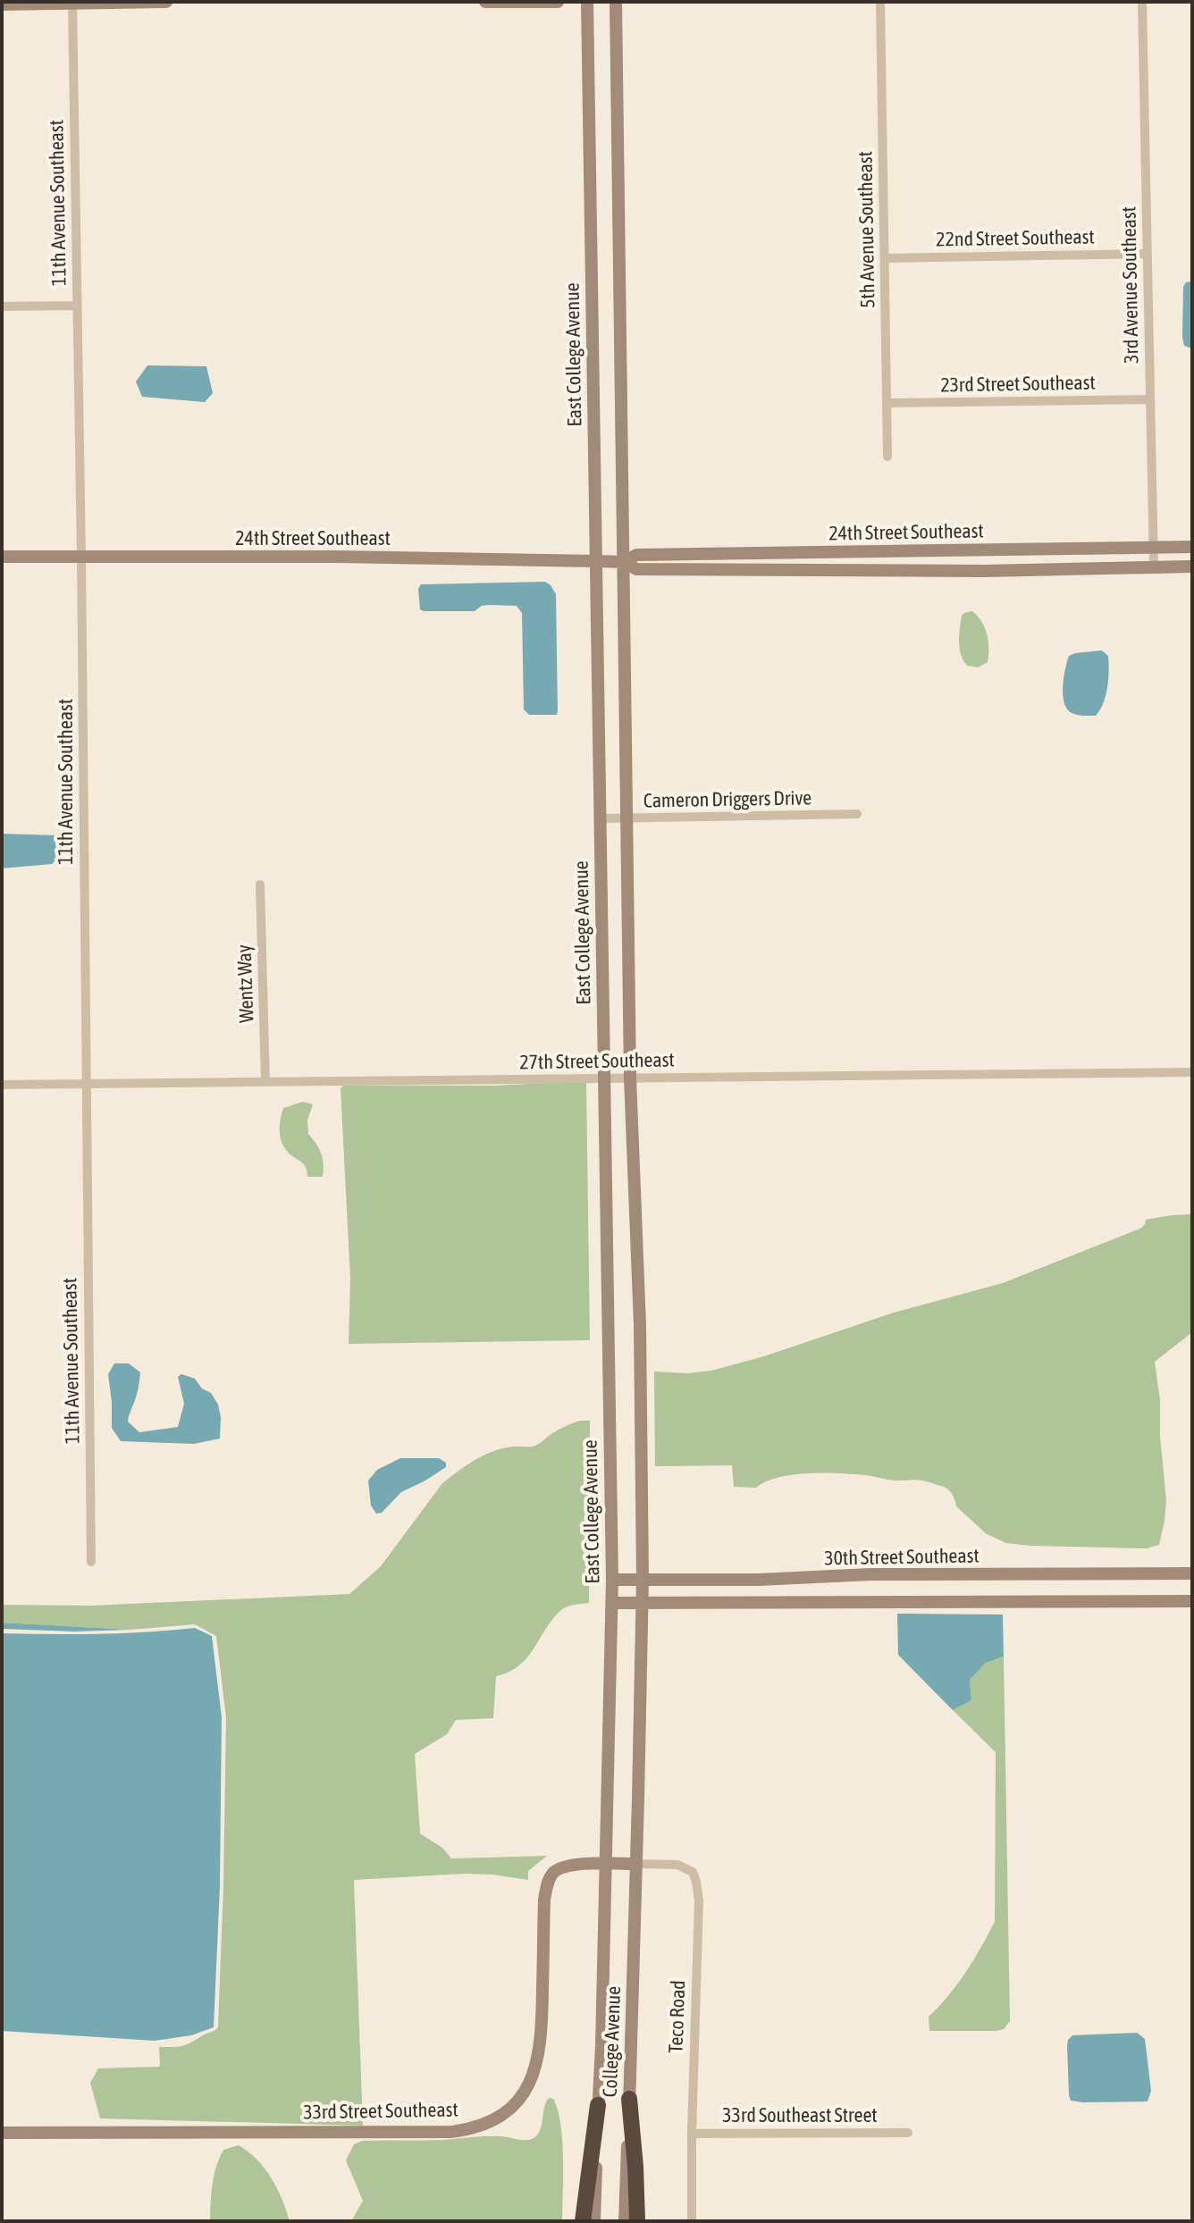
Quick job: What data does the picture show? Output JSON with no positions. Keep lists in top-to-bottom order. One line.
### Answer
{"streets":{"main road":["East College Avenue","24th Street Southeast","30th Street Southeast","College Avenue","33rd Street Southeast"],"street":["11th Avenue Southeast","5th Avenue Southeast","22nd Street Southeast","3rd Avenue Southeast","23rd Street Southeast","Cameron Driggers Drive","Wentz Way","27th Street Southeast","Teco Road","33rd Southeast Street"]},"crossings":[["11th Avenue Southeast","24th Street Southeast"],["11th Avenue Southeast","27th Street Southeast"],["5th Avenue Southeast","22nd Street Southeast"],["5th Avenue Southeast","23rd Street Southeast"],["22nd Street Southeast","3rd Avenue Southeast"],["3rd Avenue Southeast","23rd Street Southeast"],["3rd Avenue Southeast","24th Street Southeast"],["East College Avenue","24th Street Southeast"],["East College Avenue","Cameron Driggers Drive"],["East College Avenue","27th Street Southeast"],["East College Avenue","30th Street Southeast"],["East College Avenue","College Avenue"],["East College Avenue","33rd Street Southeast"],["Wentz Way","27th Street Southeast"],["Teco Road","College Avenue"],["Teco Road","33rd Street Southeast"],["Teco Road","33rd Southeast Street"],["College Avenue","33rd Street Southeast"]]}
